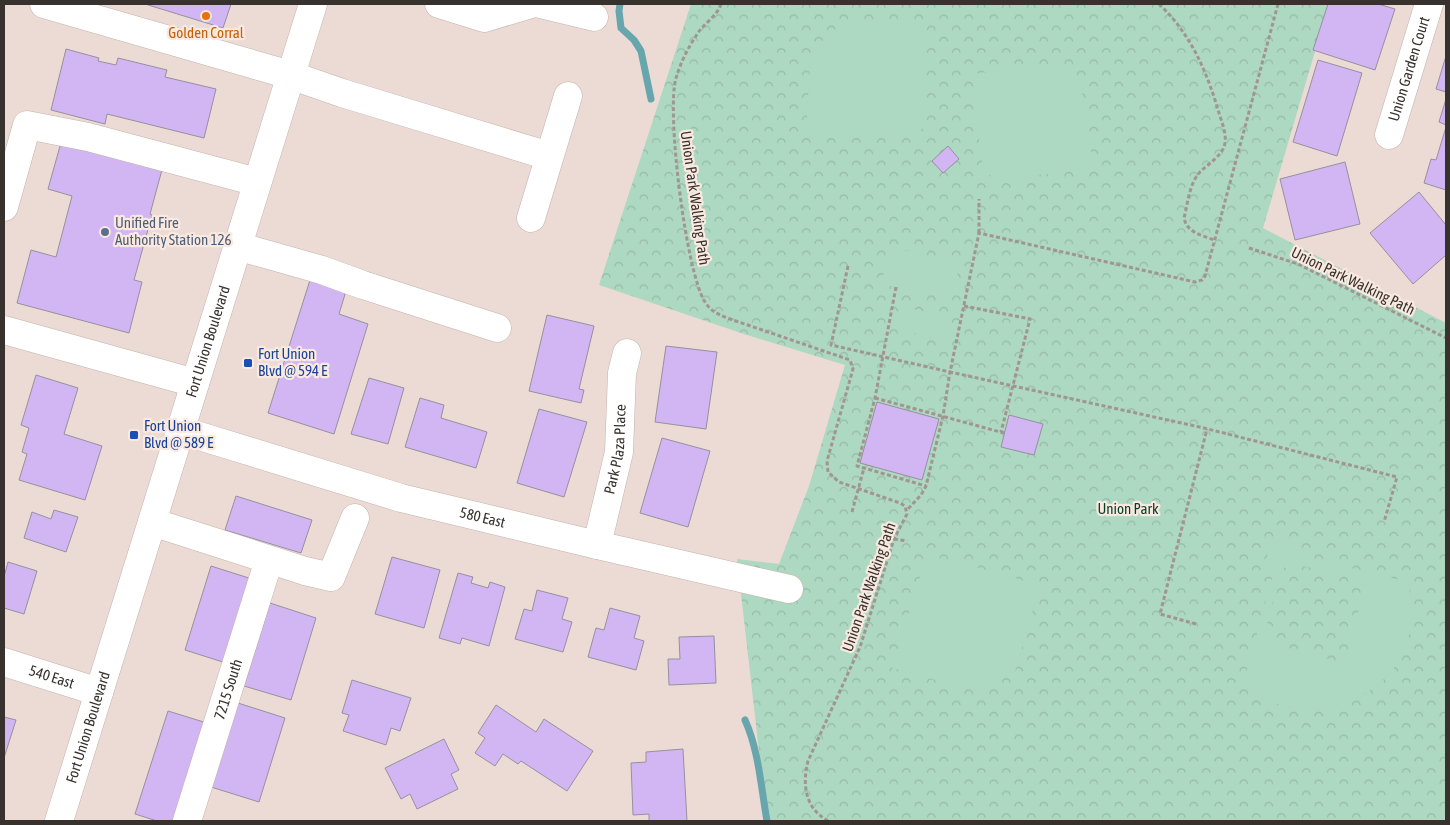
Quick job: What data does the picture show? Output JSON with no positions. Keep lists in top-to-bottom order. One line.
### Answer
{"streets":{"street":["Union Garden Court","Fort Union Boulevard","Park Plaza Place","580 East","540 East","7215 South"],"path":["Union Park Walking Path"]},"crossings":[["Fort Union Boulevard","580 East"],["Fort Union Boulevard","540 East"],["Park Plaza Place","580 East"]],"parks":["Union Park"],"places":{"other":["Golden Corral","Unified Fire Authority Station 126"],"transit":["Fort Union Blvd @ 594 E","Fort Union Blvd @ 589 E"]}}
